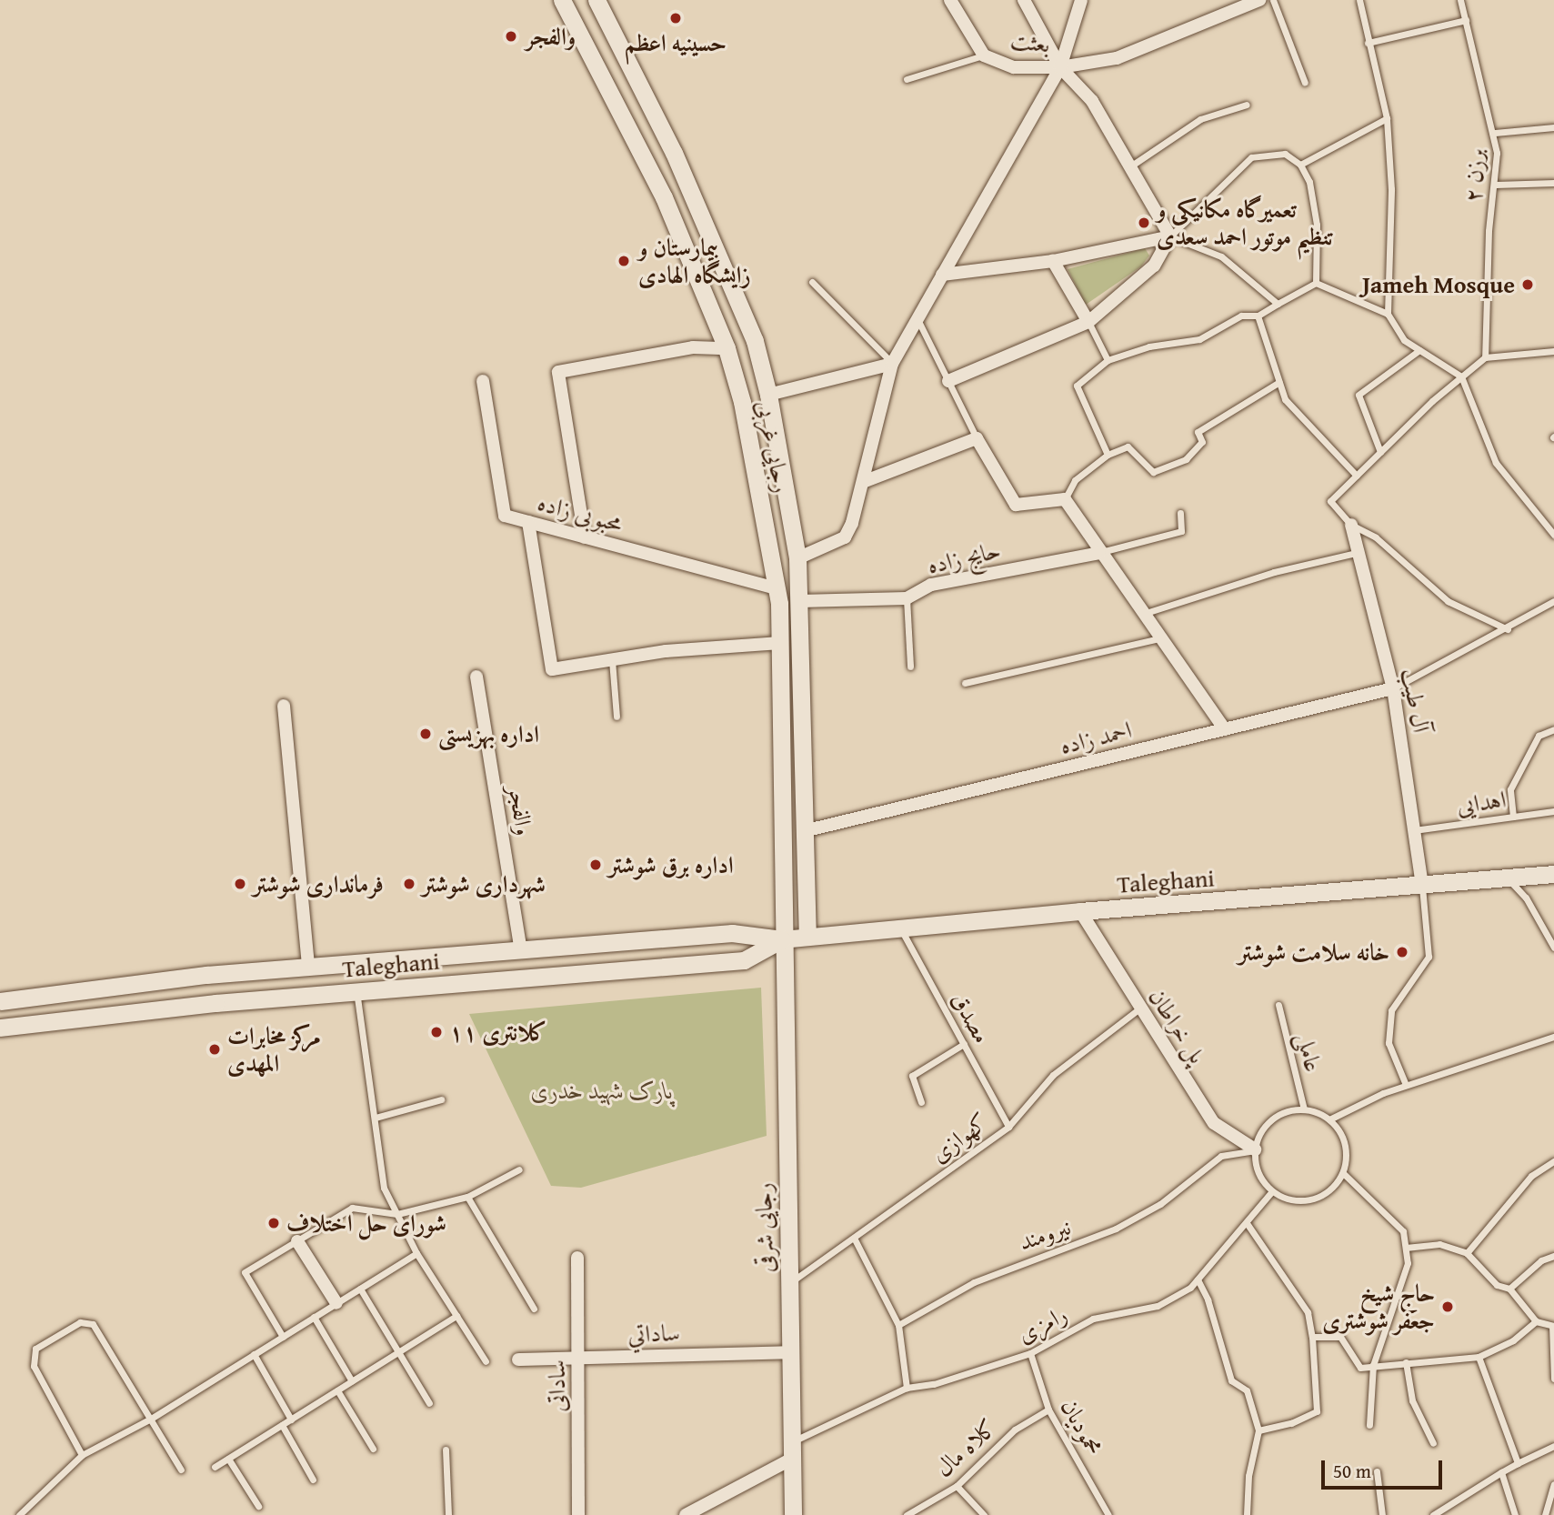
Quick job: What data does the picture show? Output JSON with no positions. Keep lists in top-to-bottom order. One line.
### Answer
{"streets":{"street":["بعثت","رجایی غربی","محبوبی زاده","حایج زاده","آل طیب","احمد زاده","والفجر","Taleghani","پل خراطان","رجایی شرقی","ساداتي","ساداتی"],"lane":["برزن ۲","اهدایی","مصدق","عاملی","کهوازی","نیرومند","رامزی","محمودیان","کلاه مال"]},"crossings":[["رجایی غربی","محبوبی زاده"],["رجایی غربی","حایج زاده"],["رجایی غربی","احمد زاده"],["رجایی غربی","Taleghani"],["رجایی غربی","رجایی شرقی"],["آل طیب","احمد زاده"],["آل طیب","اهدایی"],["آل طیب","Taleghani"],["والفجر","Taleghani"],["Taleghani","مصدق"],["Taleghani","پل خراطان"],["Taleghani","رجایی شرقی"],["مصدق","کهوازی"],["پل خراطان","عاملی"],["پل خراطان","کهوازی"],["پل خراطان","نیرومند"],["پل خراطان","رامزی"],["عاملی","نیرومند"],["عاملی","رامزی"],["کهوازی","رجایی شرقی"],["رجایی شرقی","رامزی"],["رجایی شرقی","ساداتي"],["نیرومند","رامزی"],["رامزی","محمودیان"],["ساداتي","ساداتی"],["محمودیان","کلاه مال"]],"parks":["پارک شهید خدری"],"places":["حسینیه اعظم","والفجر","تعمیرگاه مکانیکی و تنظیم موتور احمد سعدی","بیمارستان و زایشگاه الهادی","Jameh Mosque","اداره بهزیستی","اداره برق شوشتر","فرمانداری شوشتر","شهرداری شوشتر","خانه سلامت شوشتر","کلانتری ۱۱","مرکز مخابرات المهدی","شورای حل اختلاف","حاج شیخ جعفر شوشتری"],"scale_bar":"50 m"}
